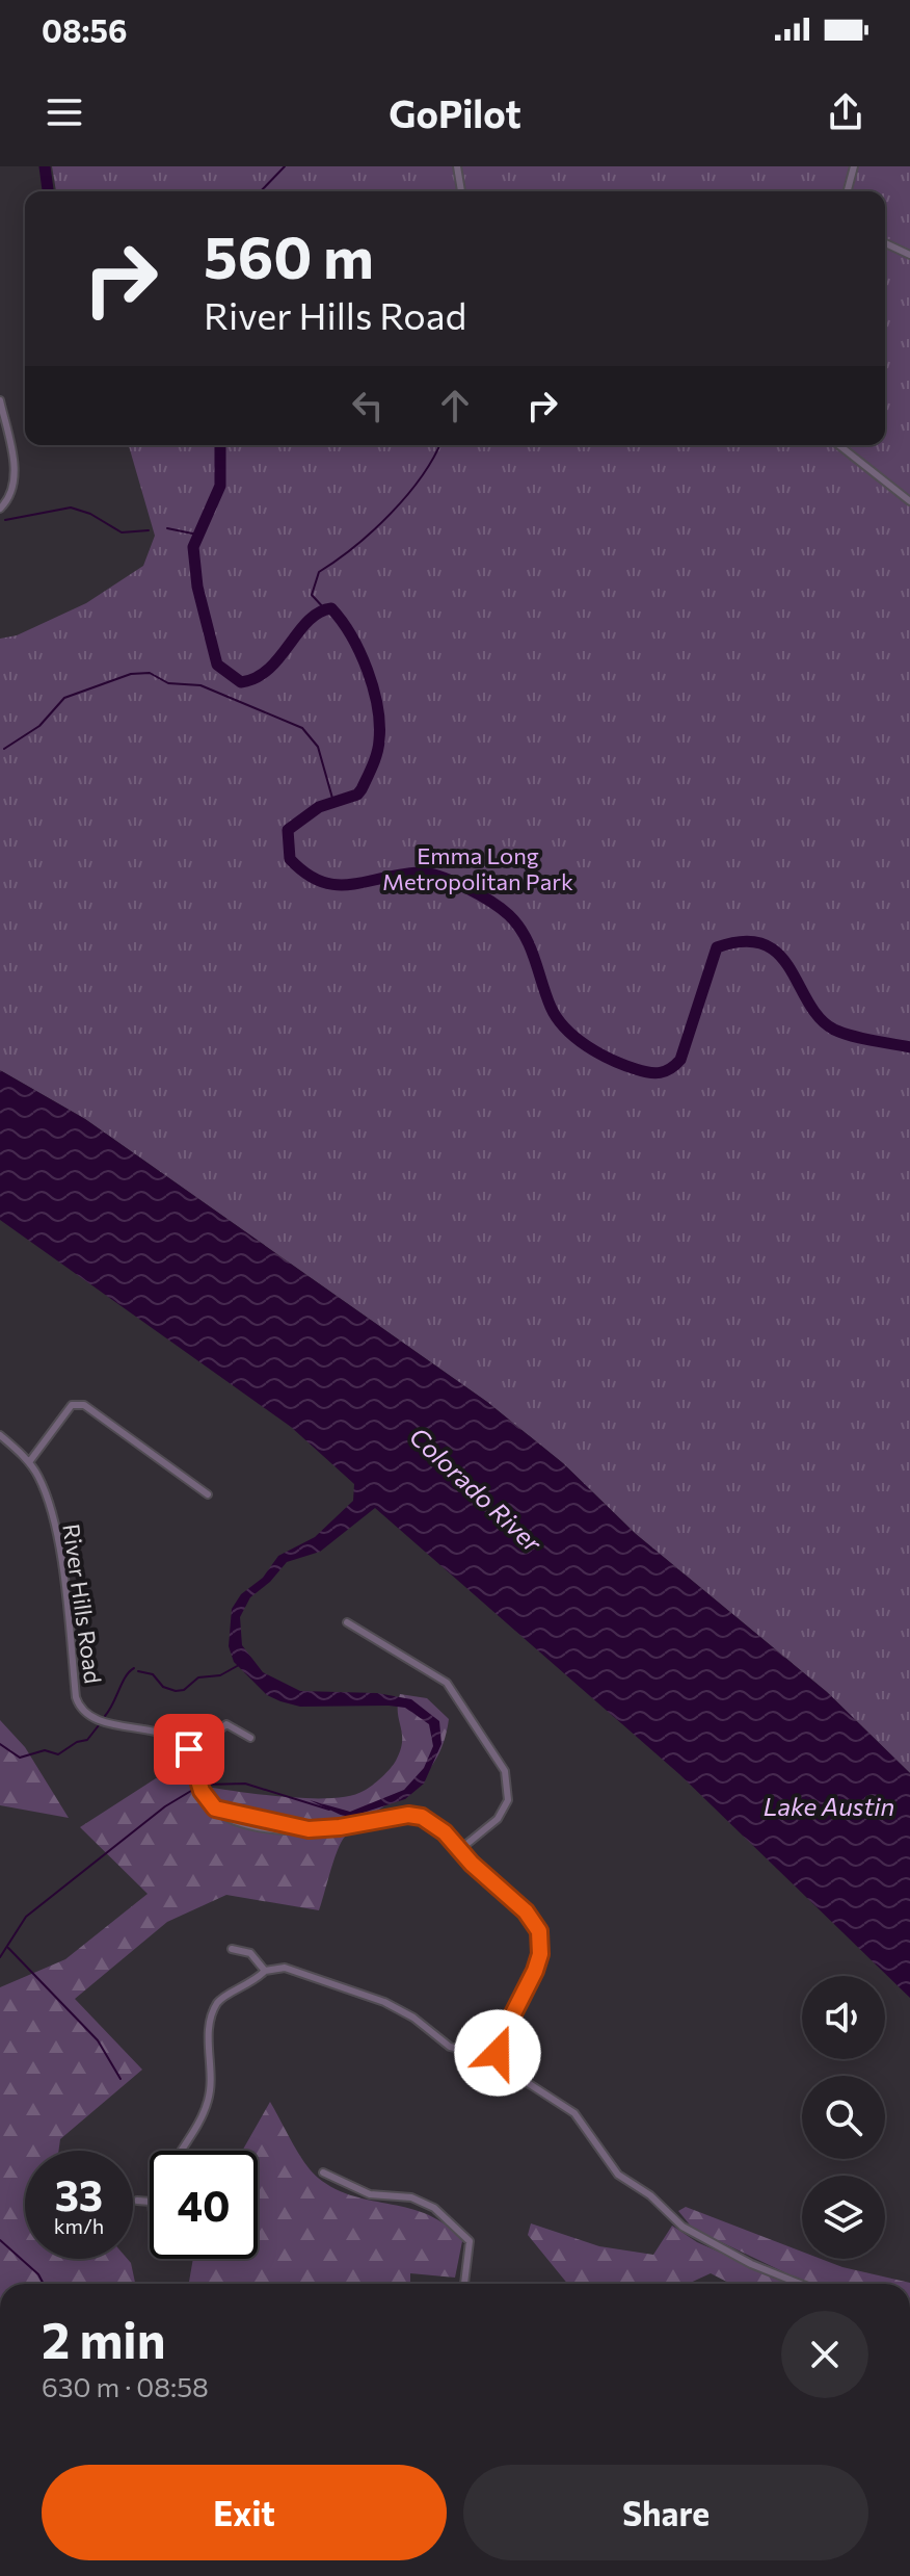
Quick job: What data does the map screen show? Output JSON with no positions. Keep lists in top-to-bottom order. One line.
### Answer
{"streets":{"street":["River Hills Road"]},"water":["Colorado River","Lake Austin"],"parks":["Emma Long Metropolitan Park"],"page":{"status":"08:56","header":"GoPilot","turn":["560 m","River Hills Road"],"speed":"33 km/h","limit":"40","heading":["2 min","630 m · 08:58"],"buttons":["Exit","Share"]}}
